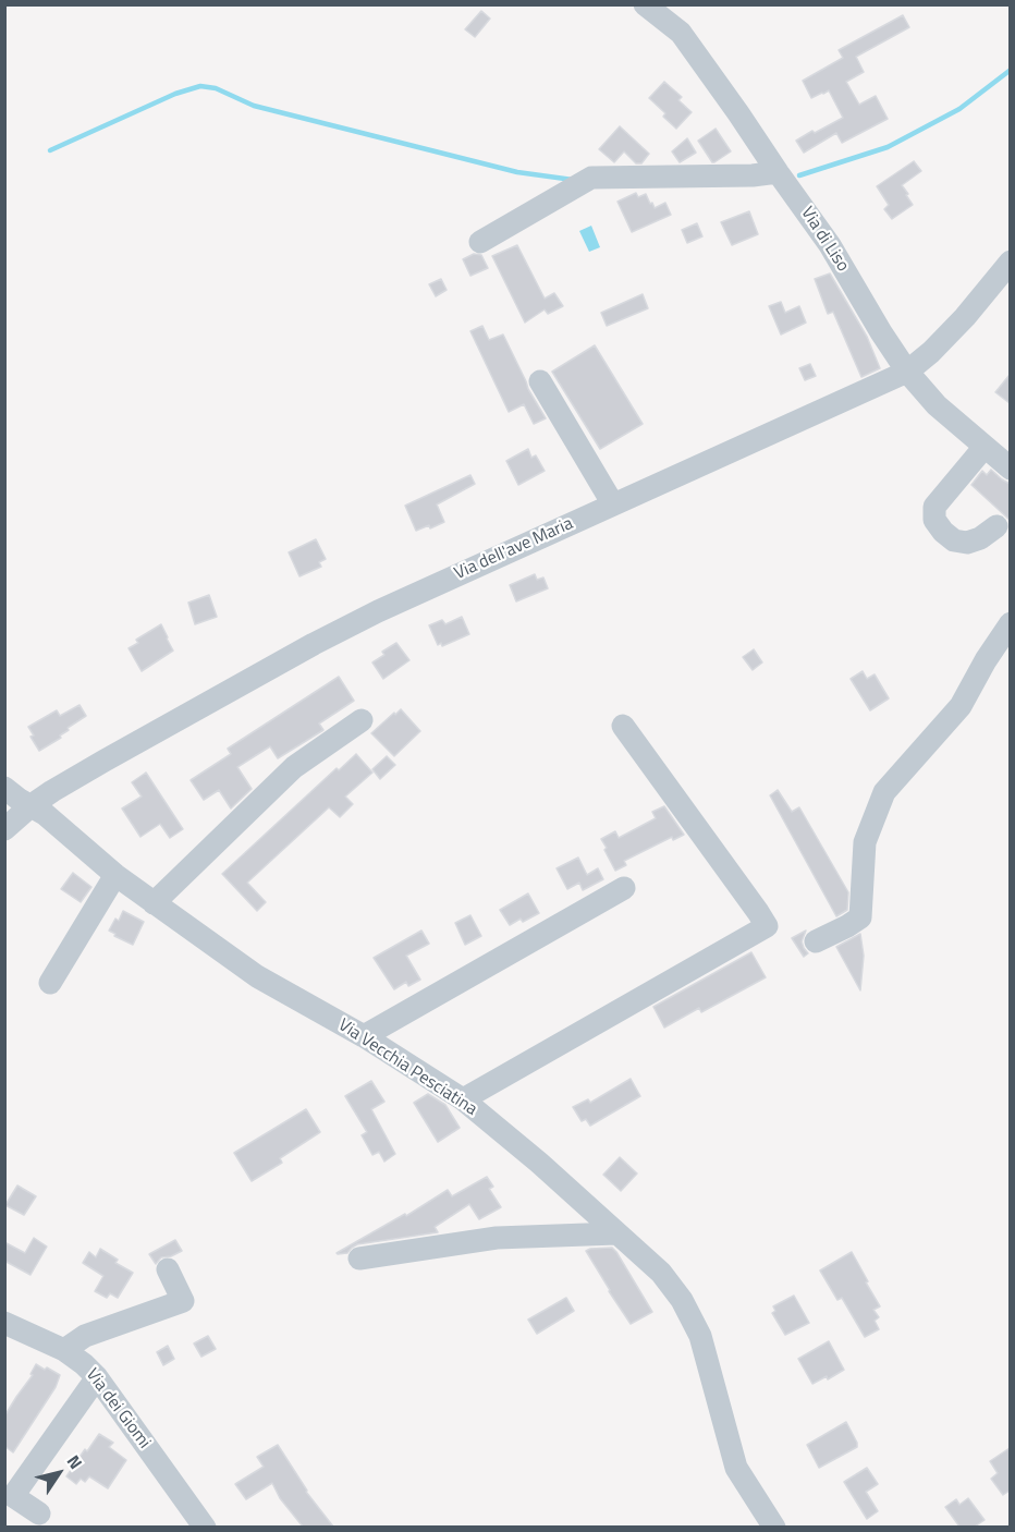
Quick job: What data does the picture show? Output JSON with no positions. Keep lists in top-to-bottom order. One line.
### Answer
{"streets":{"street":["Via di Liso","Via dell'ave Maria","Via Vecchia Pesciatina","Via dei Giomi"]},"crossings":[["Via di Liso","Via dell'ave Maria"],["Via dell'ave Maria","Via Vecchia Pesciatina"]],"north":"top right"}
